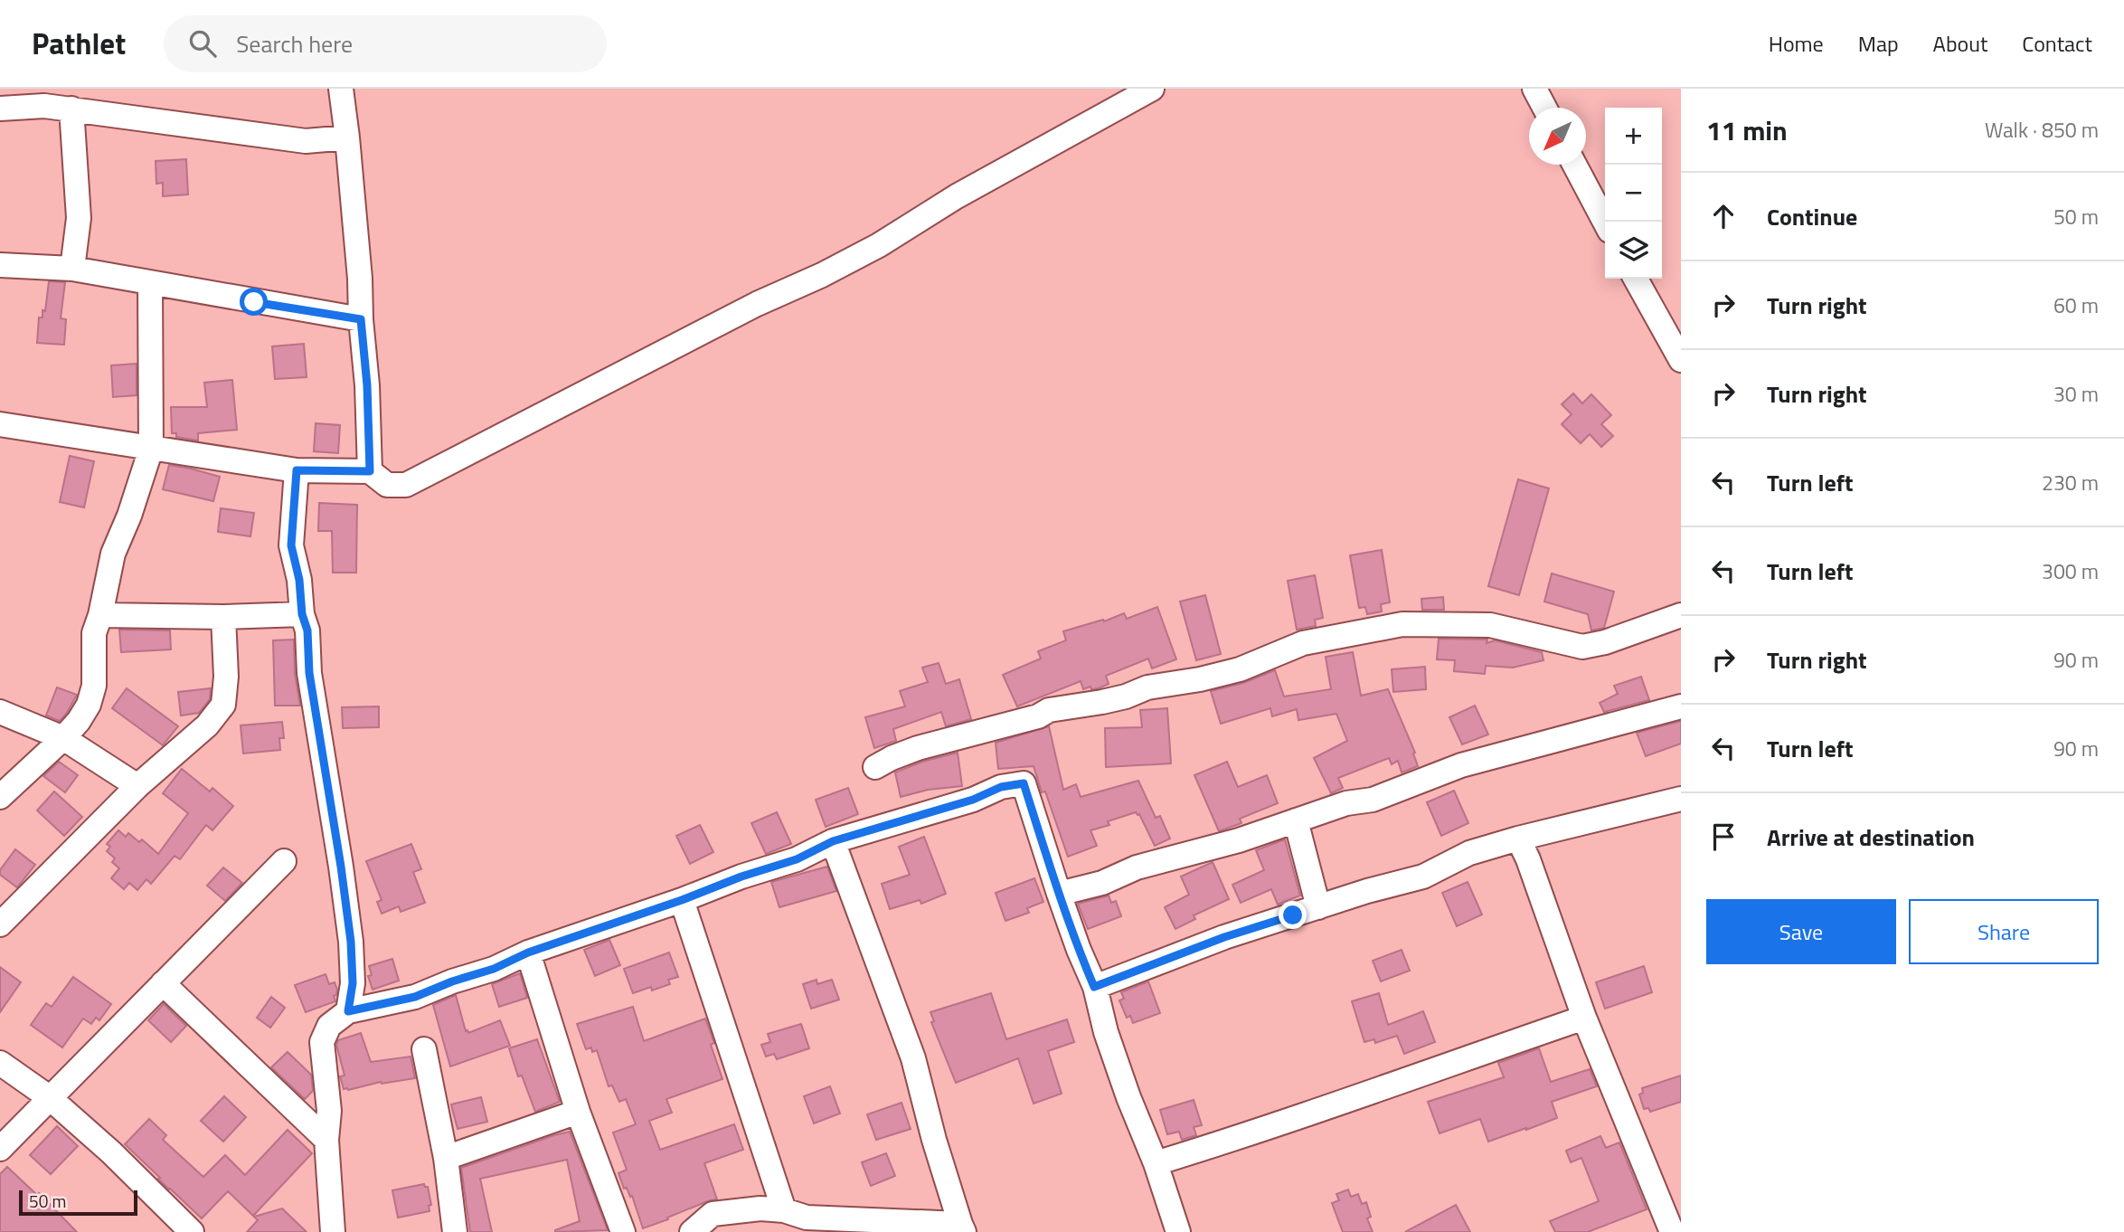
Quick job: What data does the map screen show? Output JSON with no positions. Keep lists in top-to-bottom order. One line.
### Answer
{"scale_bar":"50 m","north":"bottom left","page":{"header":"Pathlet","search":"Search here","nav":["Home","Map","About","Contact"],"heading":["11 min","Walk · 850 m"],"map_buttons":["+","−"],"list":[["Continue","50 m"],["Turn right","60 m"],["Turn right","30 m"],["Turn left","230 m"],["Turn left","300 m"],["Turn right","90 m"],["Turn left","90 m"],"Arrive at destination"],"buttons":["Save","Share"],"scale":"50 m"}}
